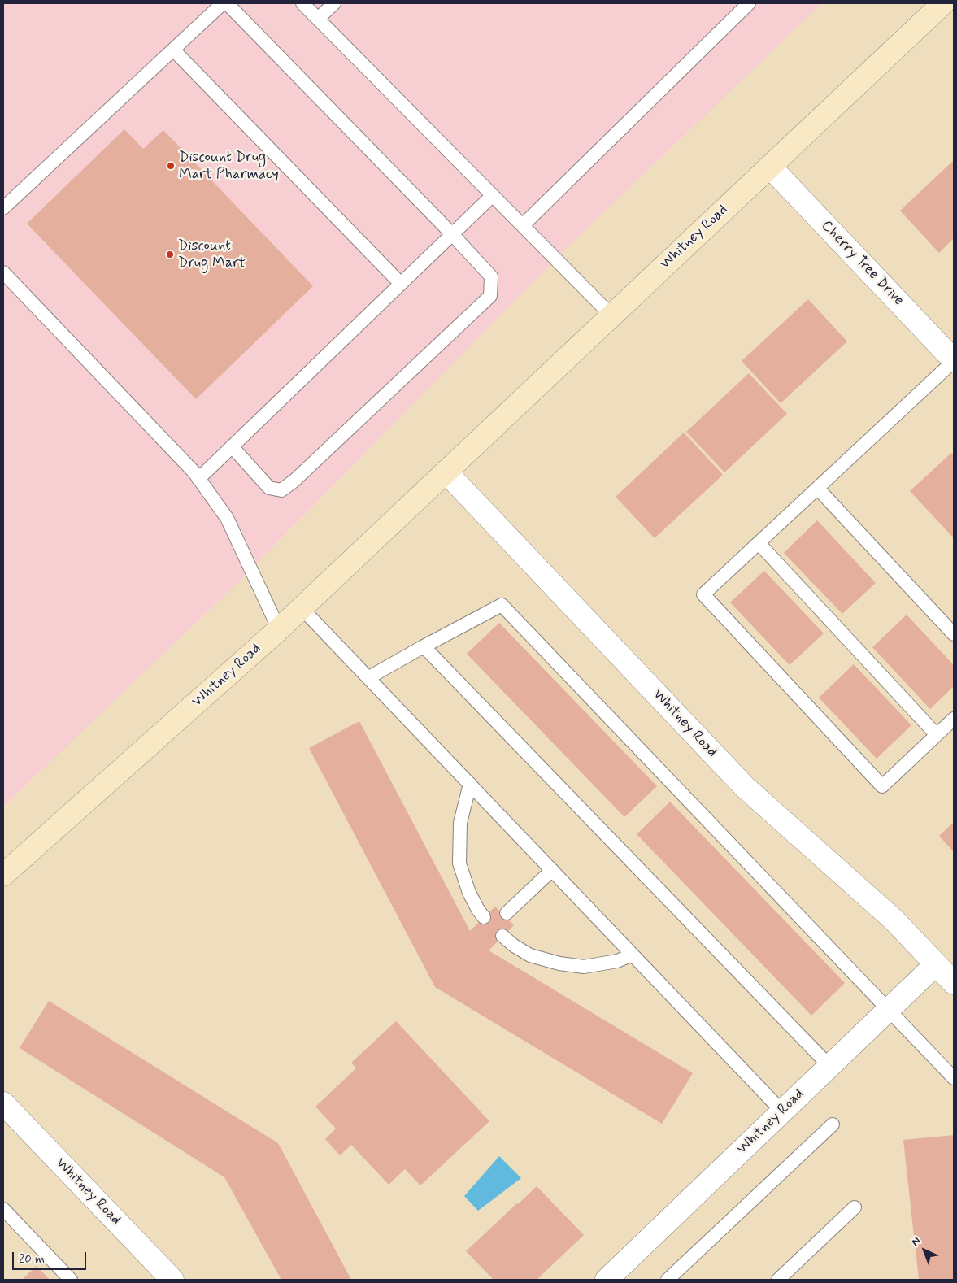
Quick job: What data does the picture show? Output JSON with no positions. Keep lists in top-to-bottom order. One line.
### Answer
{"streets":{"street":["Whitney Road","Cherry Tree Drive"]},"crossings":[["Whitney Road","Cherry Tree Drive"]],"places":["Discount Drug Mart Pharmacy","Discount Drug Mart"],"scale_bar":"20 m","north":"top left"}
